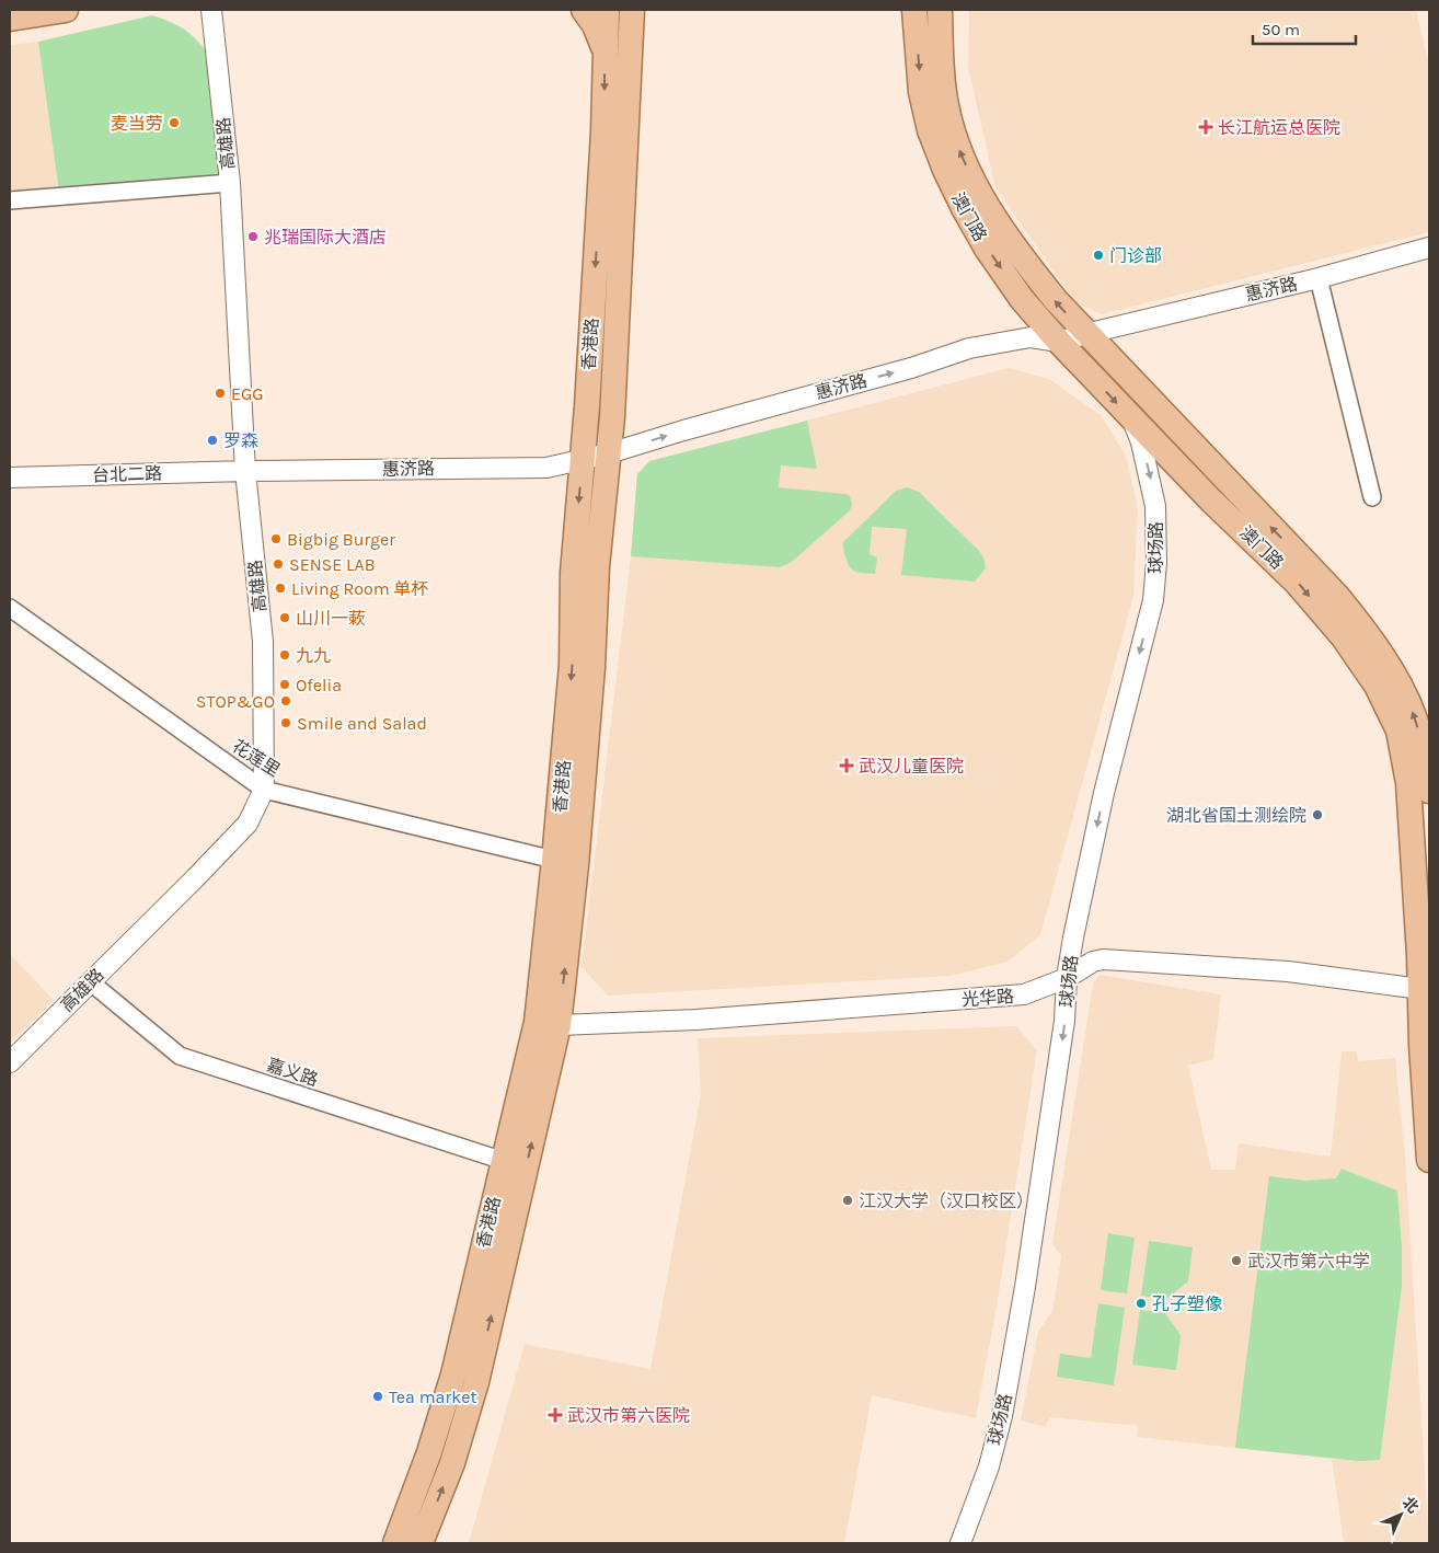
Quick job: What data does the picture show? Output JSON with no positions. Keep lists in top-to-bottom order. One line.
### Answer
{"streets":{"main road":["澳门路","香港路"],"street":["高雄路","惠济路","台北二路","球场路","花莲里","光华路","嘉义路"]},"crossings":[["高雄路","惠济路"],["高雄路","台北二路"],["高雄路","花莲里"],["高雄路","嘉义路"],["澳门路","惠济路"],["澳门路","球场路"],["澳门路","光华路"],["惠济路","香港路"],["惠济路","台北二路"],["香港路","花莲里"],["香港路","光华路"],["香港路","嘉义路"],["球场路","光华路"]],"one_way":["惠济路","球场路"],"places":{"other":["麦当劳","兆瑞国际大酒店","门诊部","EGG","罗森","Bigbig Burger","SENSE LAB","Living Room 单杯","山川一蔌","九九","Ofelia","STOP&GO","Smile and Salad","湖北省国土测绘院","江汉大学（汉口校区）","武汉市第六中学","孔子塑像","Tea market"],"health":["长江航运总医院","武汉儿童医院","武汉市第六医院"]},"scale_bar":"50 m","north":"top right"}
